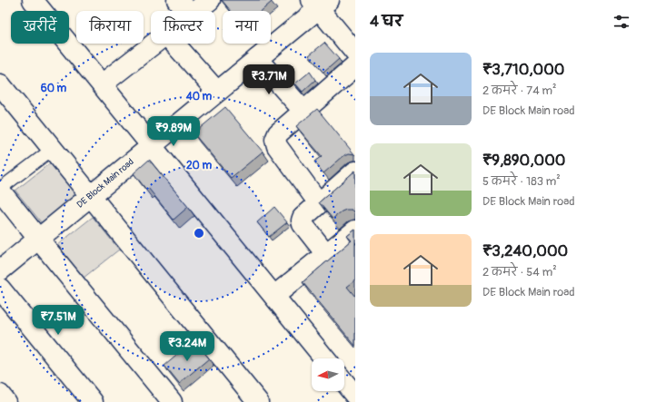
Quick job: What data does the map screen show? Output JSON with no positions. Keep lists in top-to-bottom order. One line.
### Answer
{"streets":{"street":["DE Block Main road"]},"north":"left","page":{"heading":"4 घर","chip":["खरीदें","किराया","फ़िल्टर","नया"],"list":[{"name":"₹3,710,000","note":"2 कमरे · 74 m² · DE Block Main road"},{"name":"₹9,890,000","note":"5 कमरे · 183 m² · DE Block Main road"},{"name":"₹3,240,000","note":"2 कमरे · 54 m² · DE Block Main road"}],"price":["₹3.71M","₹9.89M","₹7.51M","₹3.24M"]},"rings":["60 m","40 m","20 m"]}
